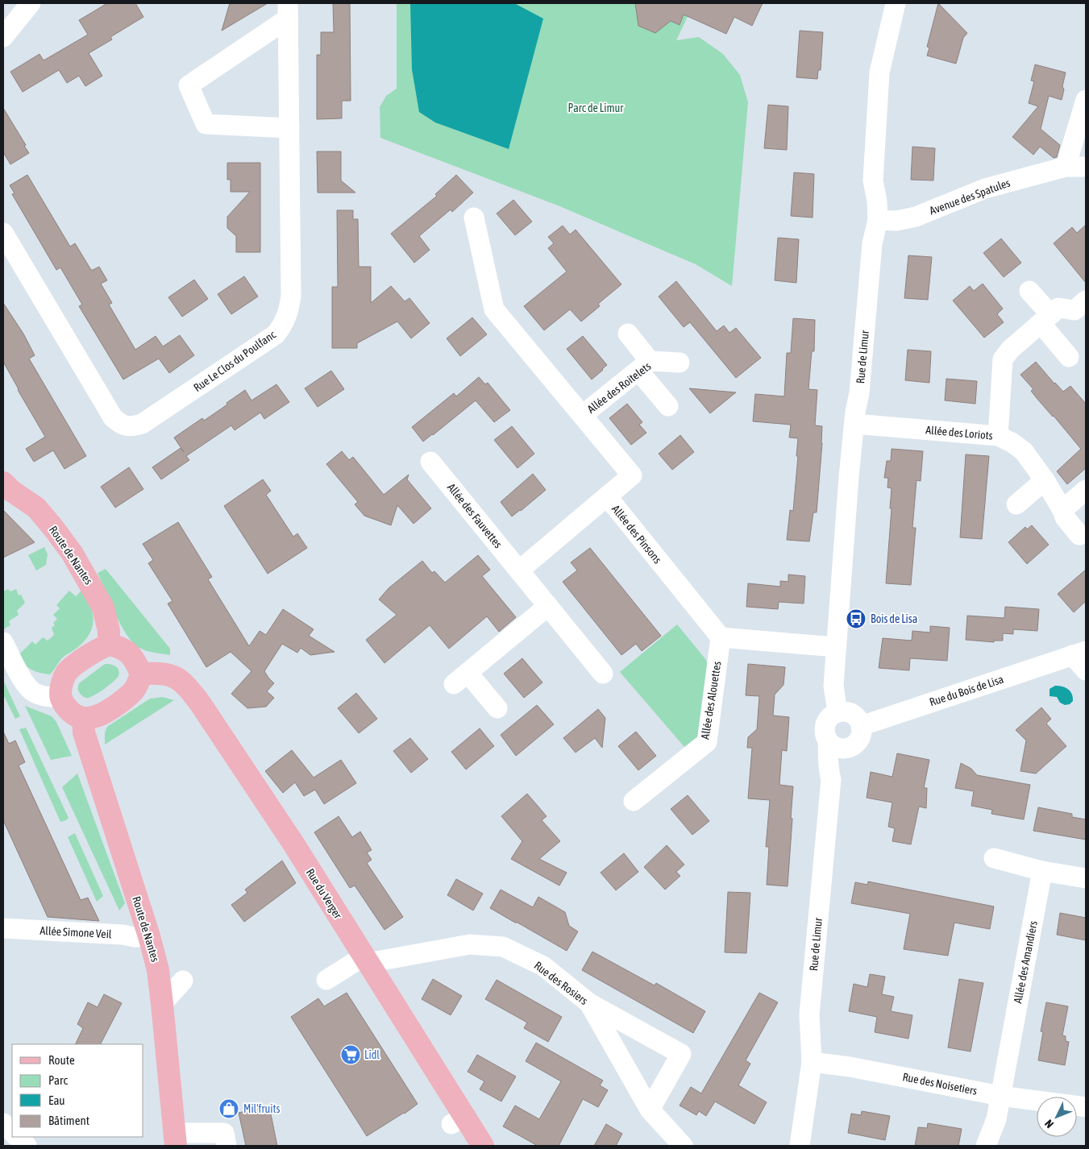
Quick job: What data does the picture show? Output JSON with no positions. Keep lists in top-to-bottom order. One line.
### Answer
{"streets":{"main road":["Route de Nantes","Rue du Verger"],"street":["Avenue des Spatules","Rue de Limur","Rue Le Clos du Poulfanc","Allée des Roitelets","Allée des Loriots","Allée des Fauvettes","Allée des Pinsons","Rue du Bois de Lisa","Allée des Alouettes","Allée Simone Veil","Allée des Amandiers","Rue des Rosiers","Rue des Noisetiers"]},"crossings":[["Avenue des Spatules","Rue de Limur"],["Rue de Limur","Allée des Loriots"],["Rue de Limur","Rue du Bois de Lisa"],["Rue de Limur","Rue des Noisetiers"],["Allée des Roitelets","Allée des Pinsons"],["Allée des Pinsons","Allée des Alouettes"],["Route de Nantes","Rue du Verger"],["Route de Nantes","Allée Simone Veil"],["Rue du Verger","Rue des Rosiers"],["Allée des Amandiers","Rue des Noisetiers"]],"parks":["Parc de Limur"],"places":{"bus stop":["Bois de Lisa"],"supermarket":["Lidl"],"shop":["Mil'fruits"]},"legend":["Route","Parc","Eau","Bâtiment"],"north":"bottom left"}
